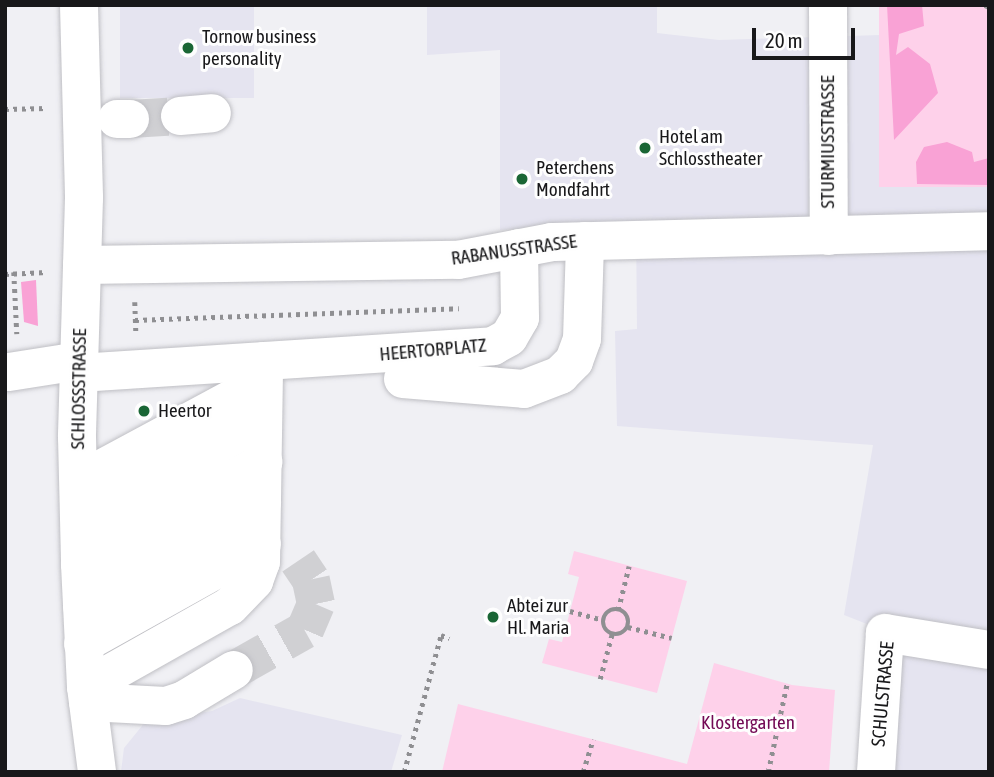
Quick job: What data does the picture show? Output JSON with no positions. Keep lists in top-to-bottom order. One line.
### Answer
{"streets":{"street":["STURMIUSSTRASSE","RABANUSSTRASSE","HEERTORPLATZ","SCHLOSSSTRASSE","SCHULSTRASSE"]},"crossings":[["STURMIUSSTRASSE","RABANUSSTRASSE"],["RABANUSSTRASSE","HEERTORPLATZ"],["RABANUSSTRASSE","SCHLOSSSTRASSE"],["HEERTORPLATZ","SCHLOSSSTRASSE"]],"parks":["Klostergarten"],"places":["Tornow business personality","Hotel am Schlosstheater","Peterchens Mondfahrt","Heertor","Abtei zur Hl. Maria"],"scale_bar":"20 m"}
